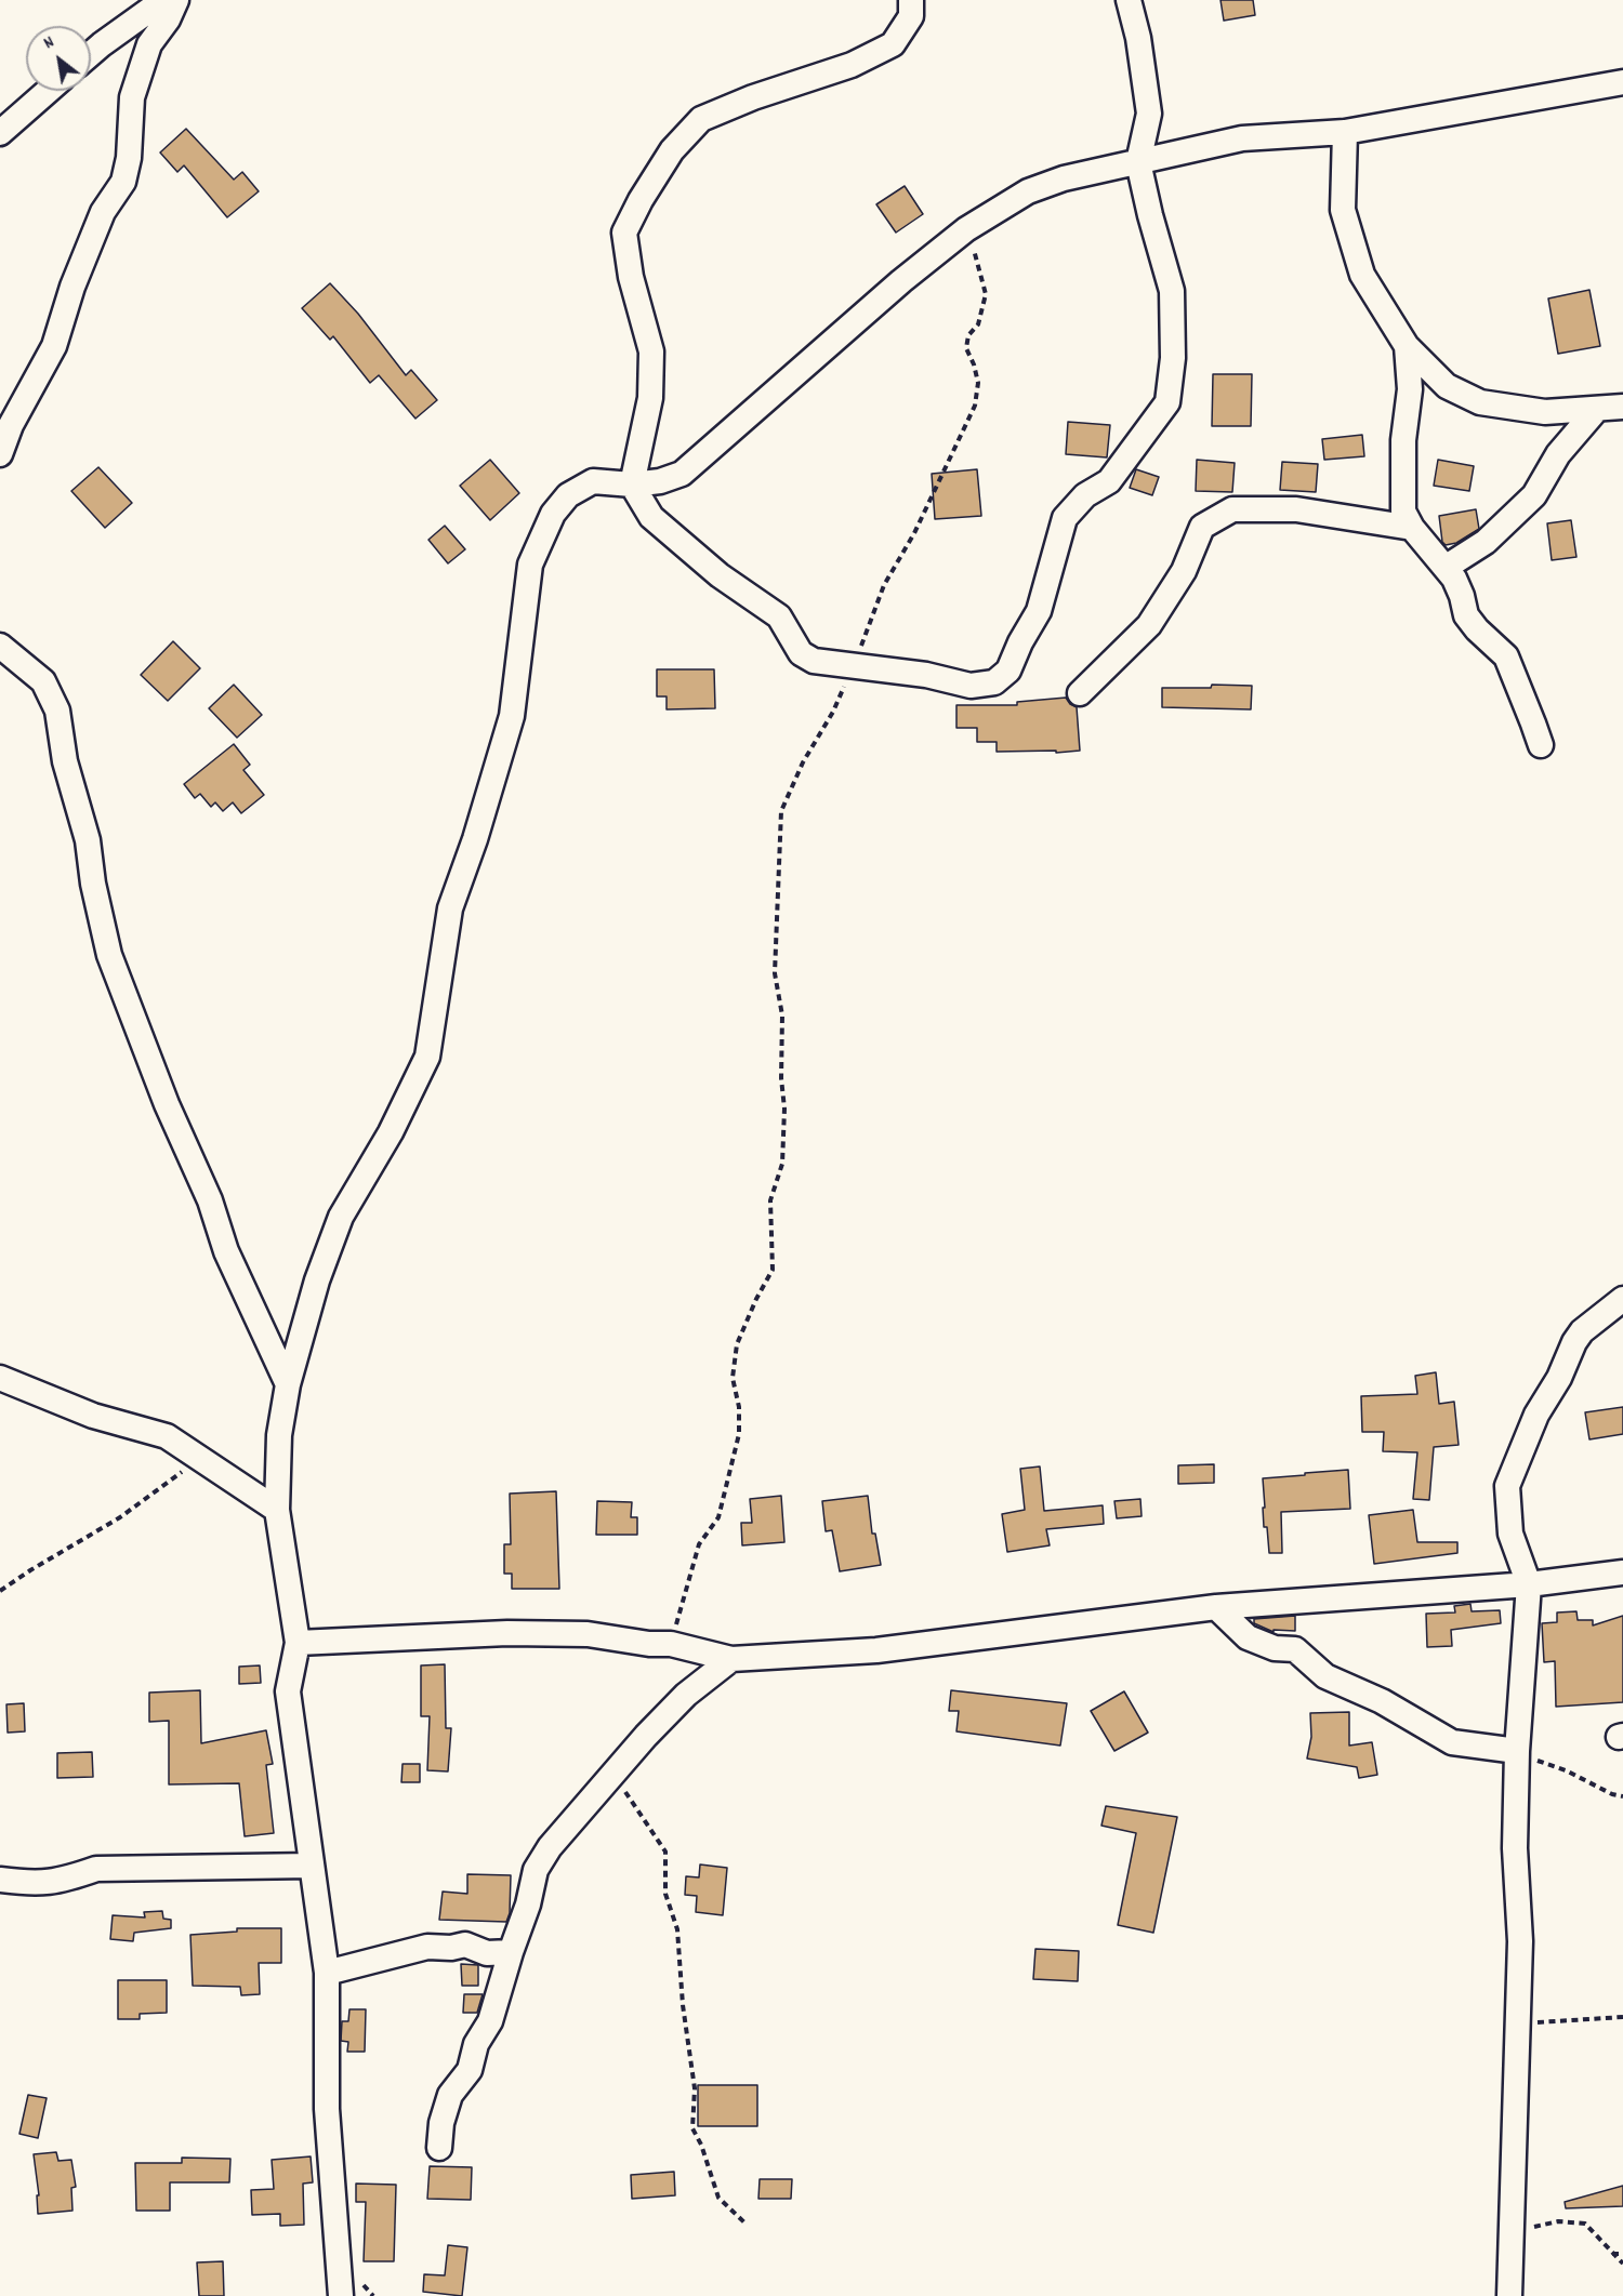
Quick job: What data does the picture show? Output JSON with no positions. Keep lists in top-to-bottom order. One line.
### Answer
{"north":"top left"}
